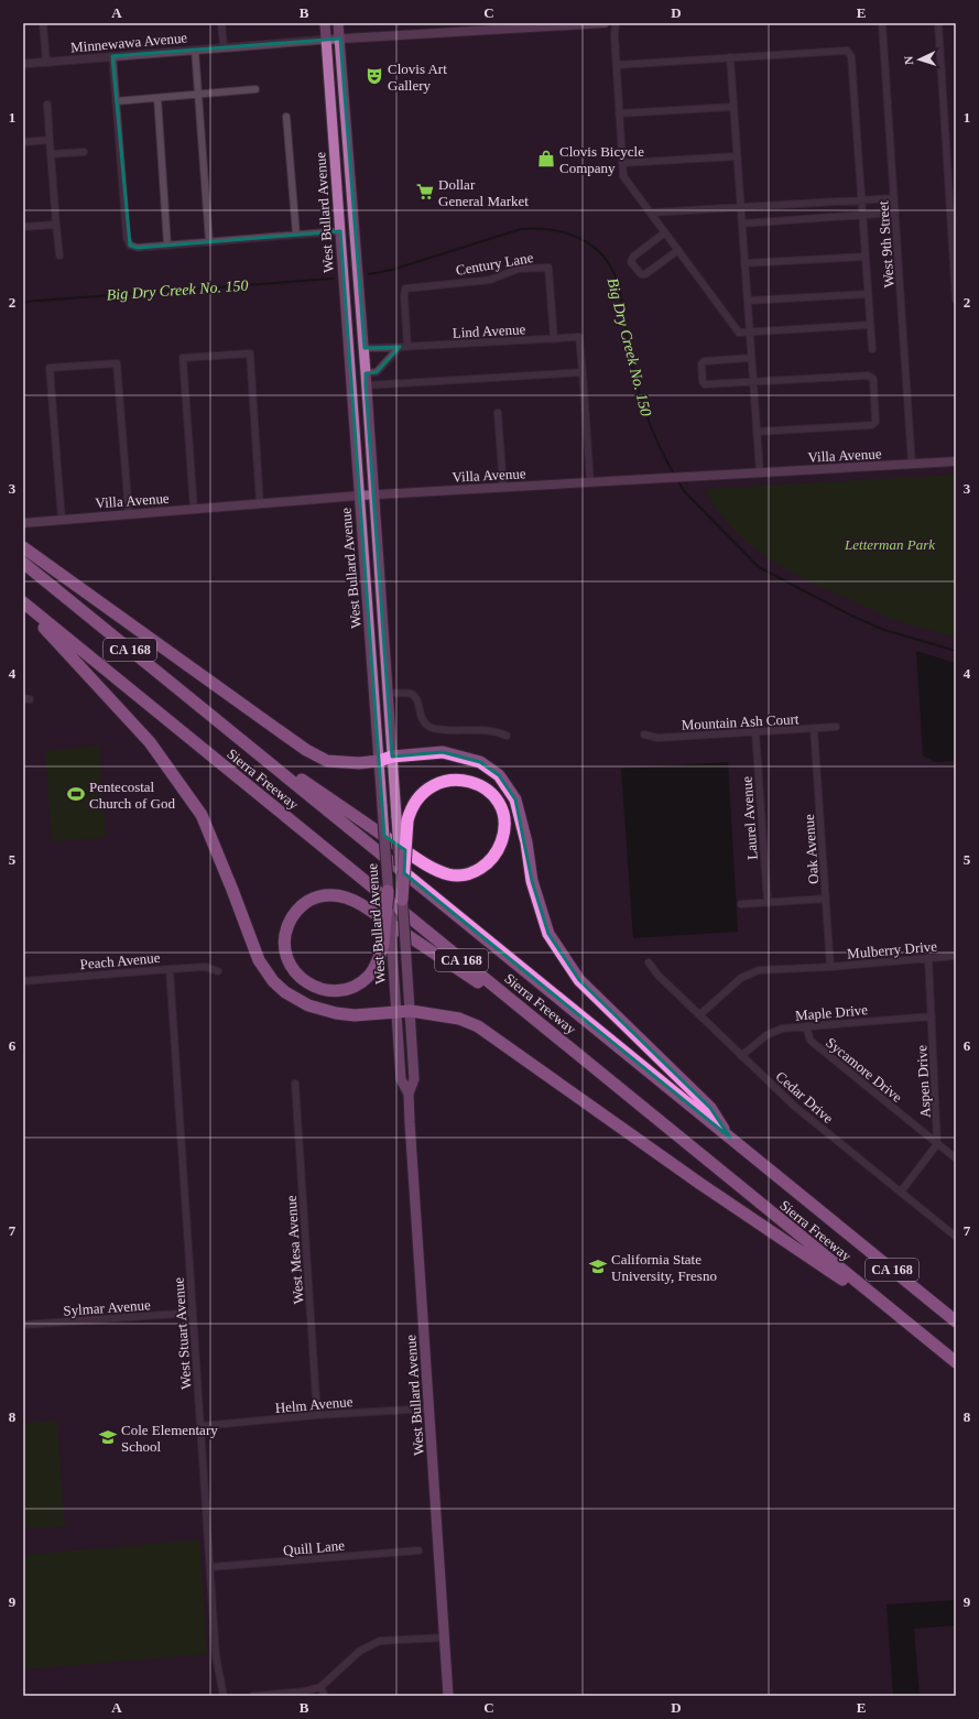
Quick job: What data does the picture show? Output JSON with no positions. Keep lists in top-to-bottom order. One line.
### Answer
{"streets":{"highway":["CA 168","Sierra Freeway"],"main road":["Minnewawa Avenue","West Bullard Avenue","Villa Avenue"],"street":["West 9th Street","Century Lane","Lind Avenue","Mountain Ash Court","Laurel Avenue","Oak Avenue","Mulberry Drive","Peach Avenue","Maple Drive","Sycamore Drive","Aspen Drive","Cedar Drive","West Mesa Avenue","Sylmar Avenue","West Stuart Avenue","Helm Avenue","Quill Lane"]},"crossings":[["Minnewawa Avenue","West Bullard Avenue"],["West Bullard Avenue","Lind Avenue"],["West Bullard Avenue","Villa Avenue"],["West Bullard Avenue","Helm Avenue"],["West 9th Street","Villa Avenue"],["Century Lane","Lind Avenue"],["Mountain Ash Court","Laurel Avenue"],["Mountain Ash Court","Oak Avenue"],["Oak Avenue","Mulberry Drive"],["Mulberry Drive","Aspen Drive"],["Mulberry Drive","Cedar Drive"],["Peach Avenue","West Stuart Avenue"],["Maple Drive","Sycamore Drive"],["Maple Drive","Aspen Drive"],["Maple Drive","Cedar Drive"],["Sycamore Drive","Aspen Drive"],["West Mesa Avenue","Helm Avenue"],["Sylmar Avenue","West Stuart Avenue"],["West Stuart Avenue","Helm Avenue"],["West Stuart Avenue","Quill Lane"]],"water":["Big Dry Creek No. 150"],"parks":["Letterman Park"],"places":{"theatre":["Clovis Art Gallery"],"shop":["Clovis Bicycle Company"],"supermarket":["Dollar General Market"],"sports":["Pentecostal Church of God"],"school or university":["California State University, Fresno","Cole Elementary School"]},"north":"left","grid":{"columns":["A","B","C","D","E"],"rows":["1","2","3","4","5","6","7","8","9"]}}
